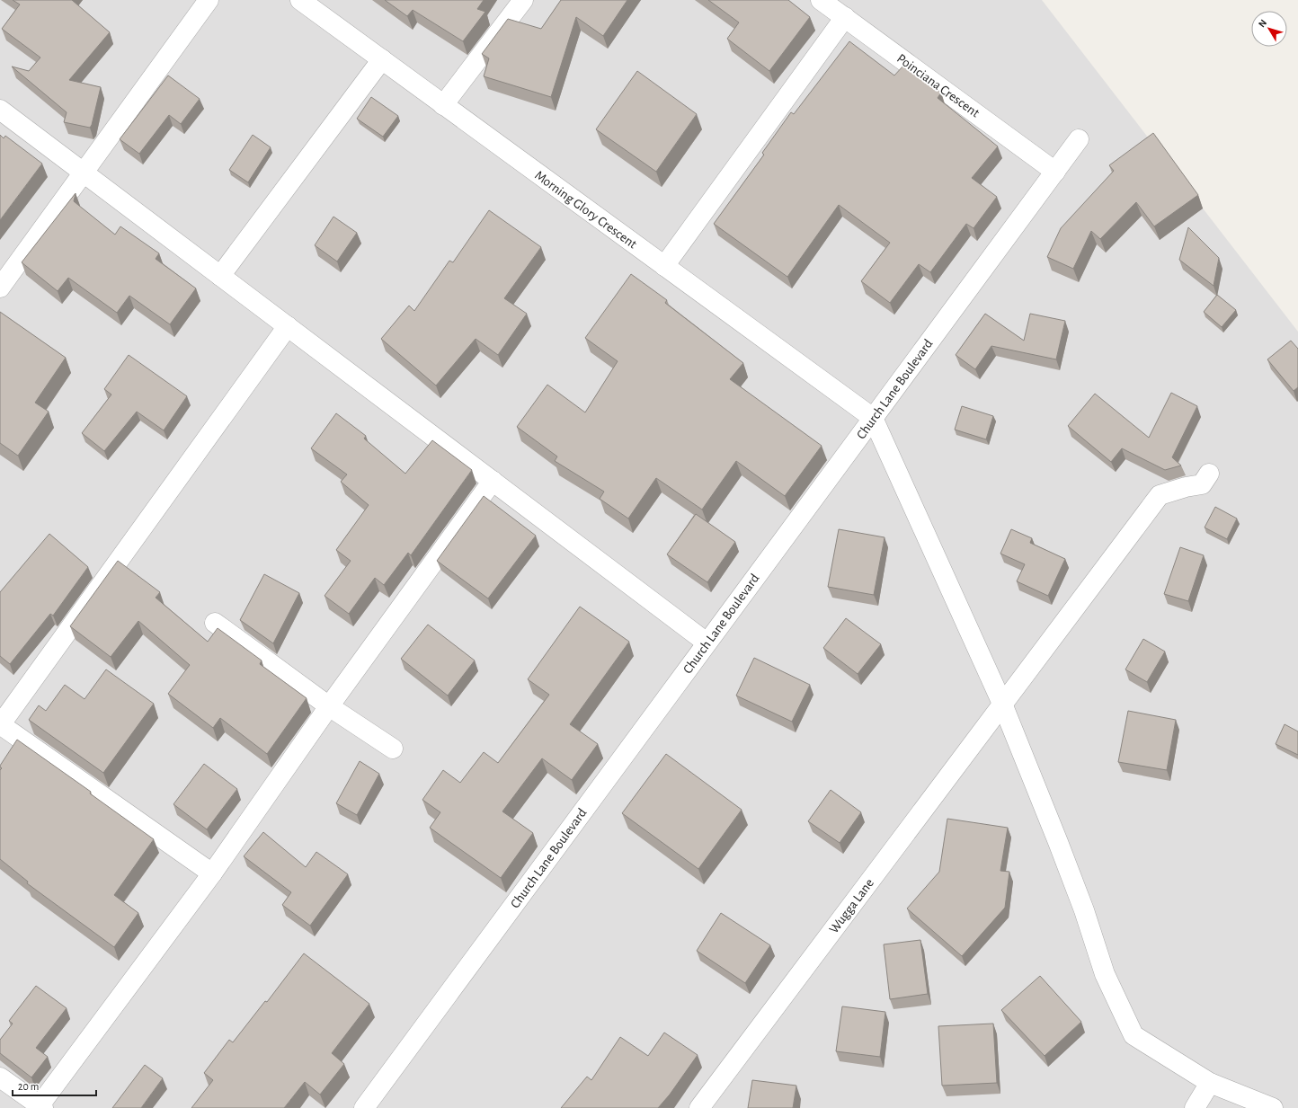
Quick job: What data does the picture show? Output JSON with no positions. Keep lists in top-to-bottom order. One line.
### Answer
{"streets":{"street":["Poinciana Crescent","Morning Glory Crescent","Church Lane Boulevard","Wugga Lane"]},"crossings":[["Poinciana Crescent","Church Lane Boulevard"],["Morning Glory Crescent","Church Lane Boulevard"]],"scale_bar":"20 m","north":"top left"}
